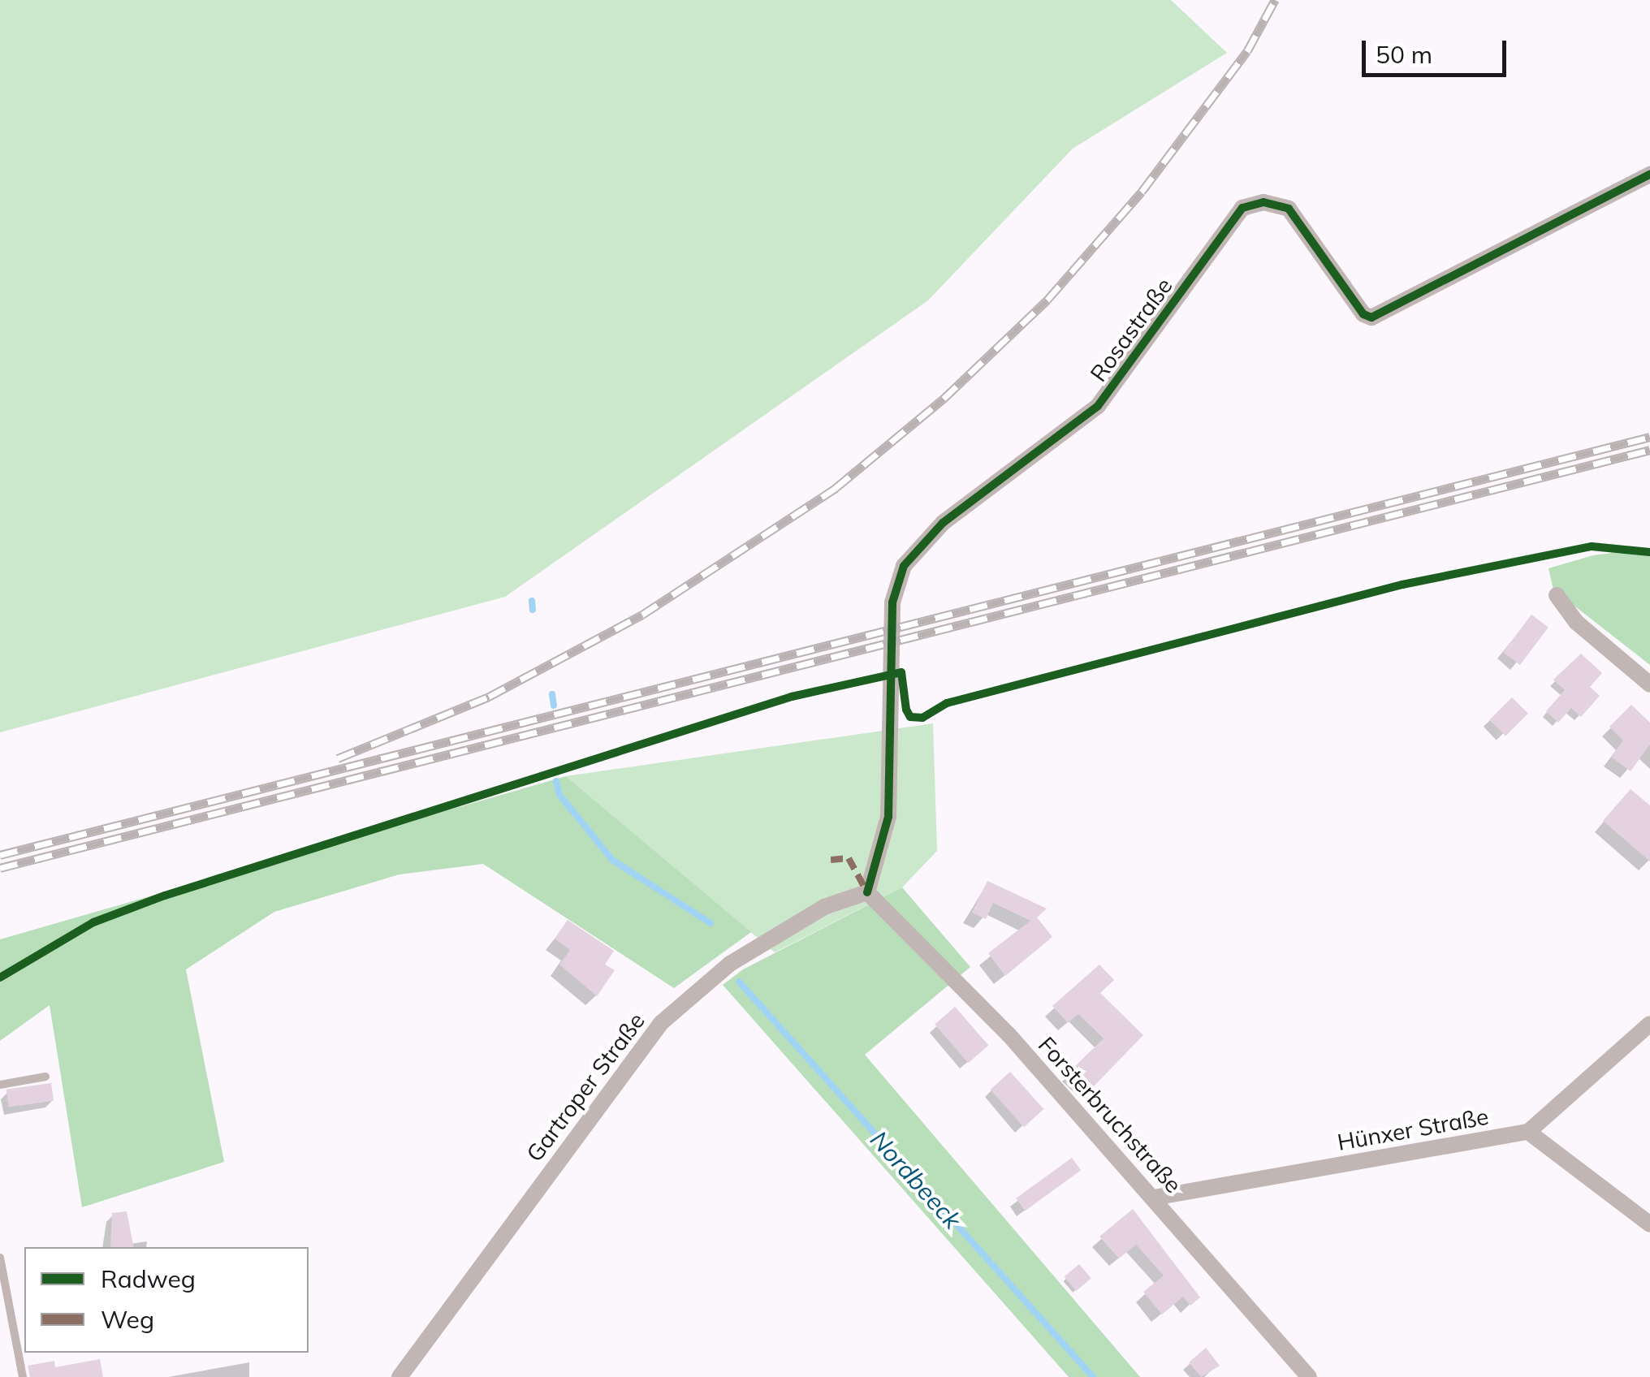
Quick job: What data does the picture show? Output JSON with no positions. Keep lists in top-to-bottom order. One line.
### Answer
{"streets":{"street":["Rosastraße","Gartroper Straße","Forsterbruchstraße","Hünxer Straße"]},"crossings":[["Rosastraße","Gartroper Straße"],["Rosastraße","Forsterbruchstraße"],["Gartroper Straße","Forsterbruchstraße"],["Forsterbruchstraße","Hünxer Straße"]],"water":["Nordbeeck"],"legend":["Radweg","Weg"],"scale_bar":"50 m"}
